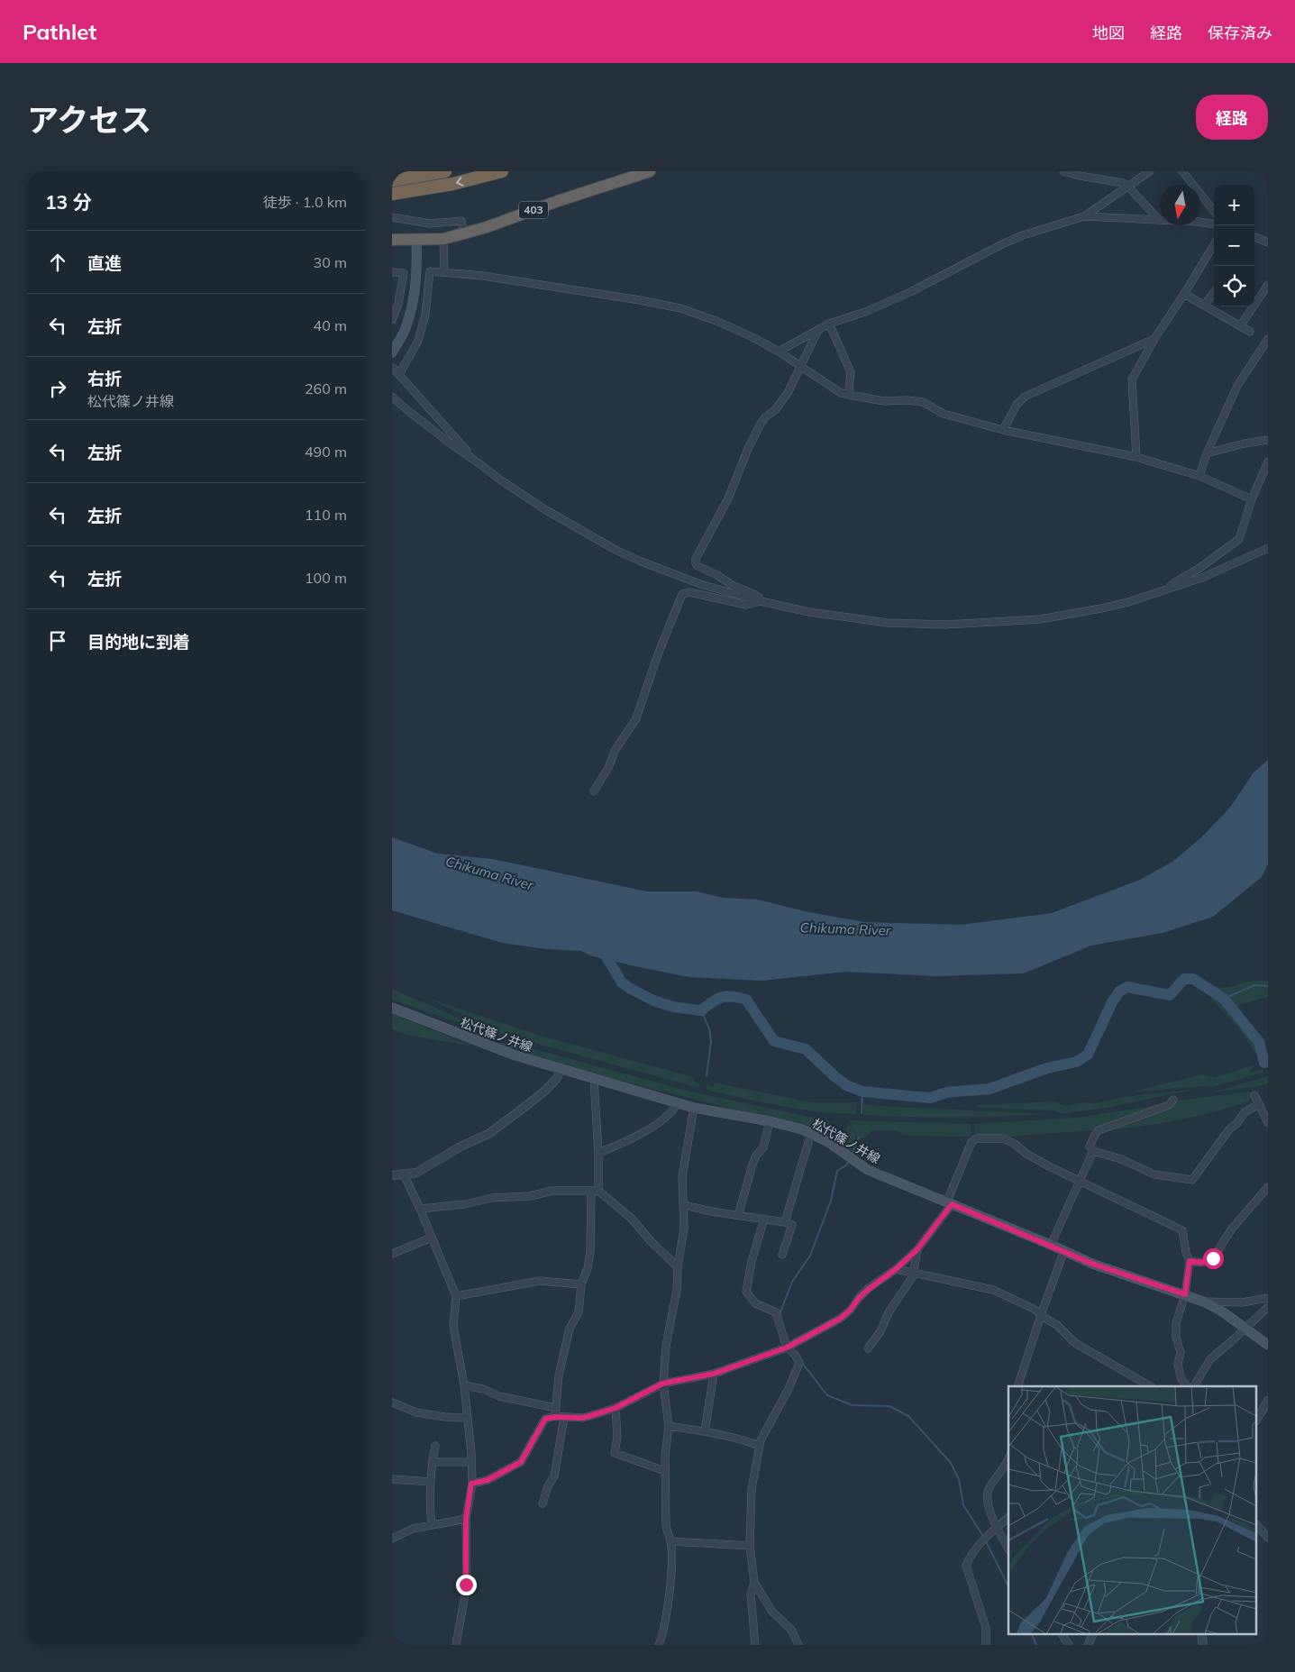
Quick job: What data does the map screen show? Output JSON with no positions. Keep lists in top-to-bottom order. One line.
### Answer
{"streets":{"highway":["403"],"main road":["松代篠ノ井線"]},"water":["Chikuma River"],"north":"bottom","page":{"header":"Pathlet","nav":["地図","経路","保存済み"],"title":"アクセス","buttons":"経路","heading":["13 分","徒歩 · 1.0 km"],"map_buttons":["+","−"],"list":[["直進","30 m"],["左折","40 m"],["右折","松代篠ノ井線","260 m"],["左折","490 m"],["左折","110 m"],["左折","100 m"],"目的地に到着"]}}
